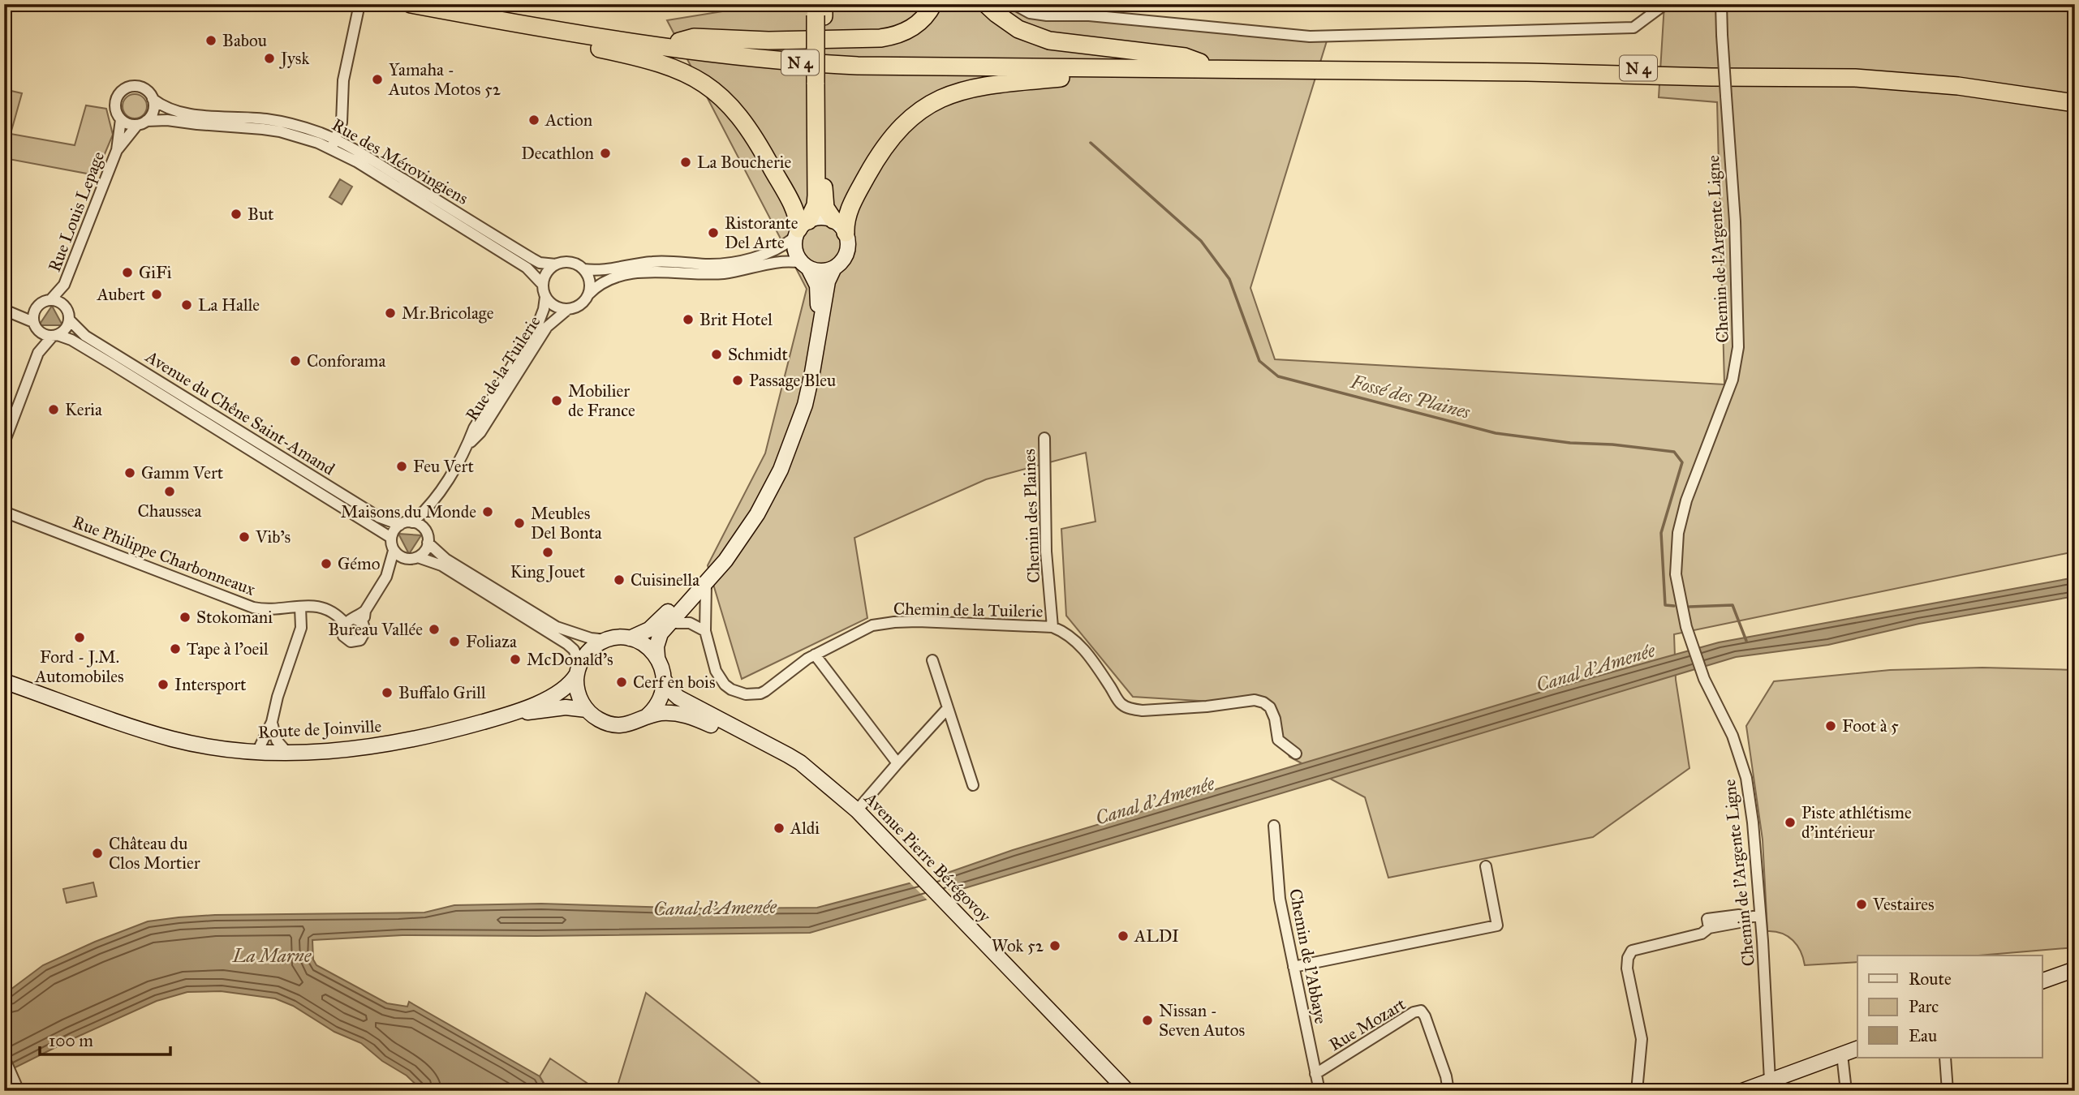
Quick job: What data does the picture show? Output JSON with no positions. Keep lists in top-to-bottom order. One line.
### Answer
{"streets":{"highway":["N 4"],"main road":["Route de Joinville","Avenue Pierre Bérégovoy"],"street":["Rue des Mérovingiens","Rue Louis Lepage","Chemin de l'Argente Ligne","Rue de la Tuilerie","Avenue du Chêne Saint-Amand","Chemin des Plaines","Rue Philippe Charbonneaux","Chemin de la Tuilerie","Chemin de l'Abbaye","Rue Mozart"]},"crossings":[["Rue des Mérovingiens","Rue Louis Lepage"],["Rue des Mérovingiens","Rue de la Tuilerie"],["Rue Louis Lepage","Avenue du Chêne Saint-Amand"],["Rue de la Tuilerie","Avenue du Chêne Saint-Amand"],["Chemin des Plaines","Chemin de la Tuilerie"],["Chemin de l'Abbaye","Rue Mozart"]],"water":["Fossé des Plaines","Canal d'Amenée","La Marne"],"places":["Babou","Jysk","Yamaha - Autos Motos 52","Action","Decathlon","La Boucherie","But","Ristorante Del Arte","GiFi","Aubert","La Halle","Mr.Bricolage","Brit Hotel","Schmidt","Conforama","Passage Bleu","Mobilier de France","Keria","Feu Vert","Gamm Vert","Chaussea","Maisons du Monde","Meubles Del Bonta","Vib's","King Jouet","Gémo","Cuisinella","Stokomani","Bureau Vallée","Ford - J.M. Automobiles","Foliaza","Tape à l'oeil","McDonald's","Cerf en bois","Intersport","Buffalo Grill","Foot à 5","Piste athlétisme d'intérieur","Aldi","Château du Clos Mortier","Vestaires","ALDI","Wok 52","Nissan - Seven Autos"],"legend":["Route","Parc","Eau"],"scale_bar":"100 m"}
